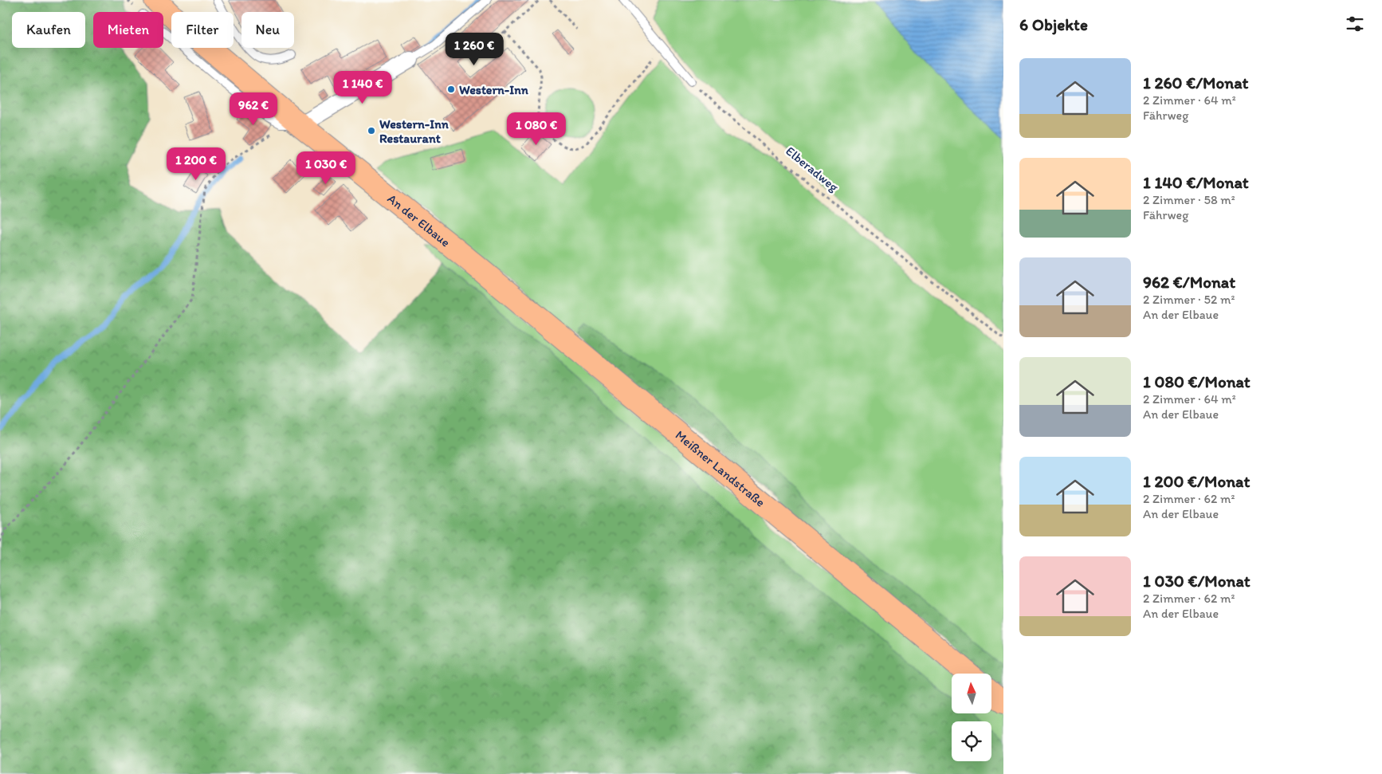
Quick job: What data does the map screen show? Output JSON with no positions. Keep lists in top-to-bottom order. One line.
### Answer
{"streets":{"main road":["An der Elbaue","Meißner Landstraße"],"path":["Elberadweg"]},"crossings":[["An der Elbaue","Meißner Landstraße"]],"places":["Western-Inn","Western-Inn Restaurant"],"north":"top","page":{"heading":"6 Objekte","chip":["Kaufen","Mieten","Filter","Neu"],"price":["1 260 €","1 140 €","962 €","1 080 €","1 200 €","1 030 €"],"list":[{"name":"1 260 €/Monat","note":"2 Zimmer · 64 m² · Fährweg"},{"name":"1 140 €/Monat","note":"2 Zimmer · 58 m² · Fährweg"},{"name":"962 €/Monat","note":"2 Zimmer · 52 m² · An der Elbaue"},{"name":"1 080 €/Monat","note":"2 Zimmer · 64 m² · An der Elbaue"},{"name":"1 200 €/Monat","note":"2 Zimmer · 62 m² · An der Elbaue"},{"name":"1 030 €/Monat","note":"2 Zimmer · 62 m² · An der Elbaue"}]}}
